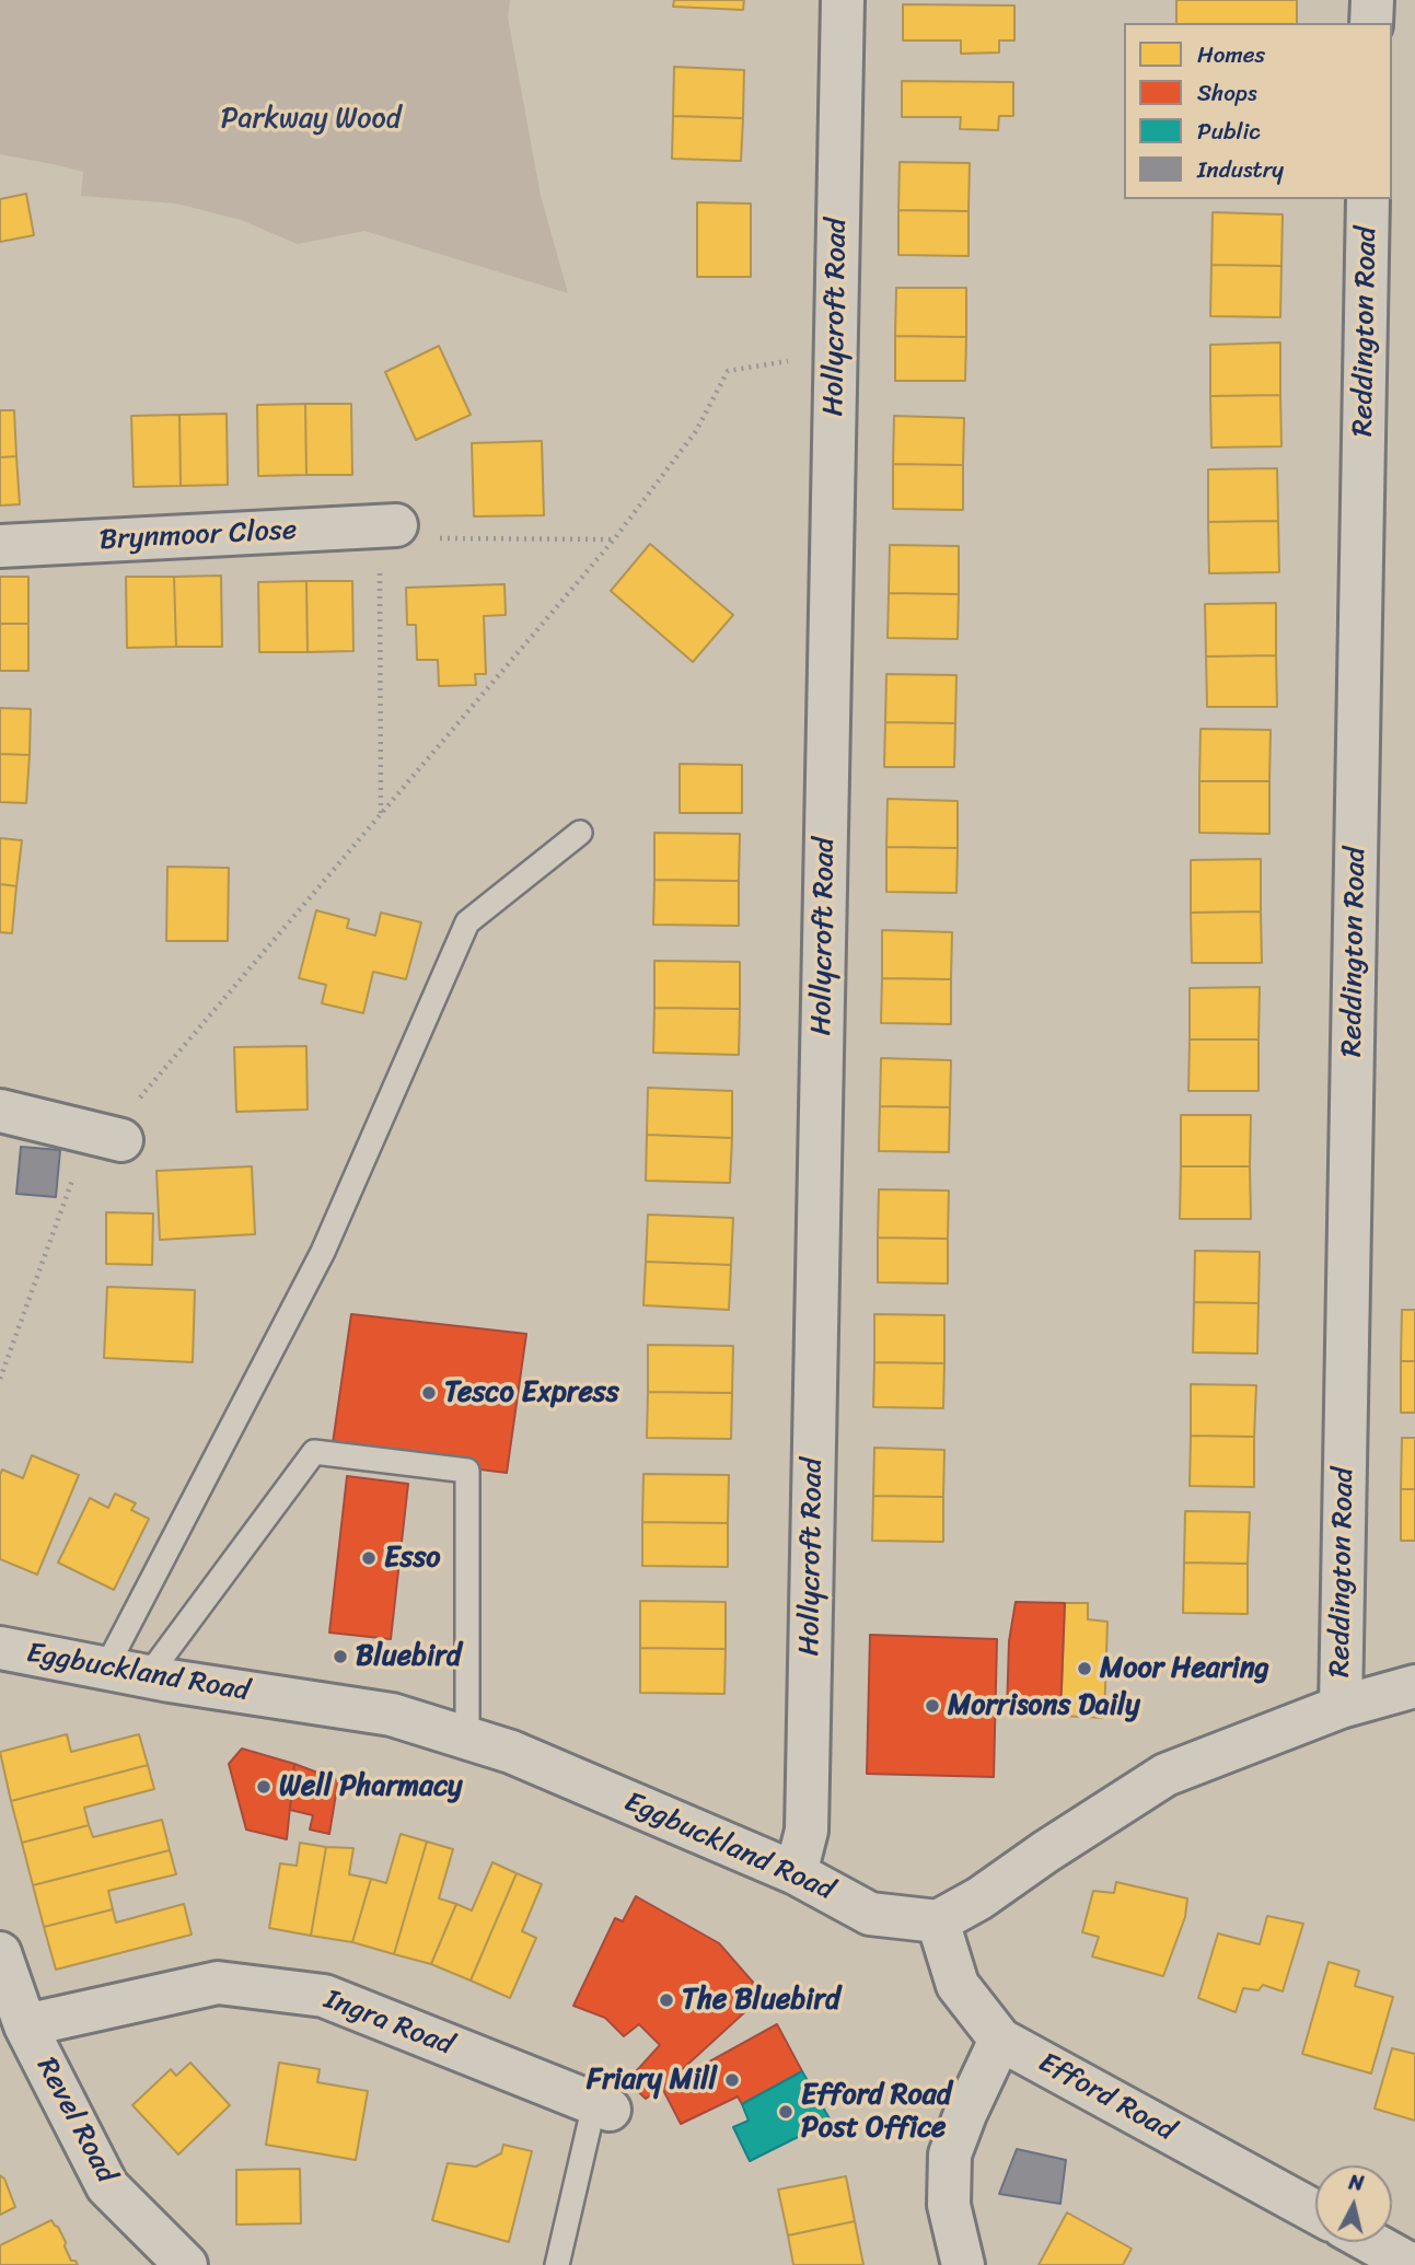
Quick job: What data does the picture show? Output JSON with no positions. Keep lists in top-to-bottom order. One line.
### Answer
{"streets":{"street":["Hollycroft Road","Reddington Road","Brynmoor Close","Eggbuckland Road","Ingra Road","Efford Road","Revel Road"]},"crossings":[["Hollycroft Road","Eggbuckland Road"],["Eggbuckland Road","Efford Road"],["Ingra Road","Revel Road"]],"parks":["Parkway Wood"],"places":["Tesco Express","Esso","Bluebird","Moor Hearing","Morrisons Daily","Well Pharmacy","The Bluebird","Friary Mill","Efford Road Post Office"],"legend":["Homes","Shops","Public","Industry"],"north":"top"}
